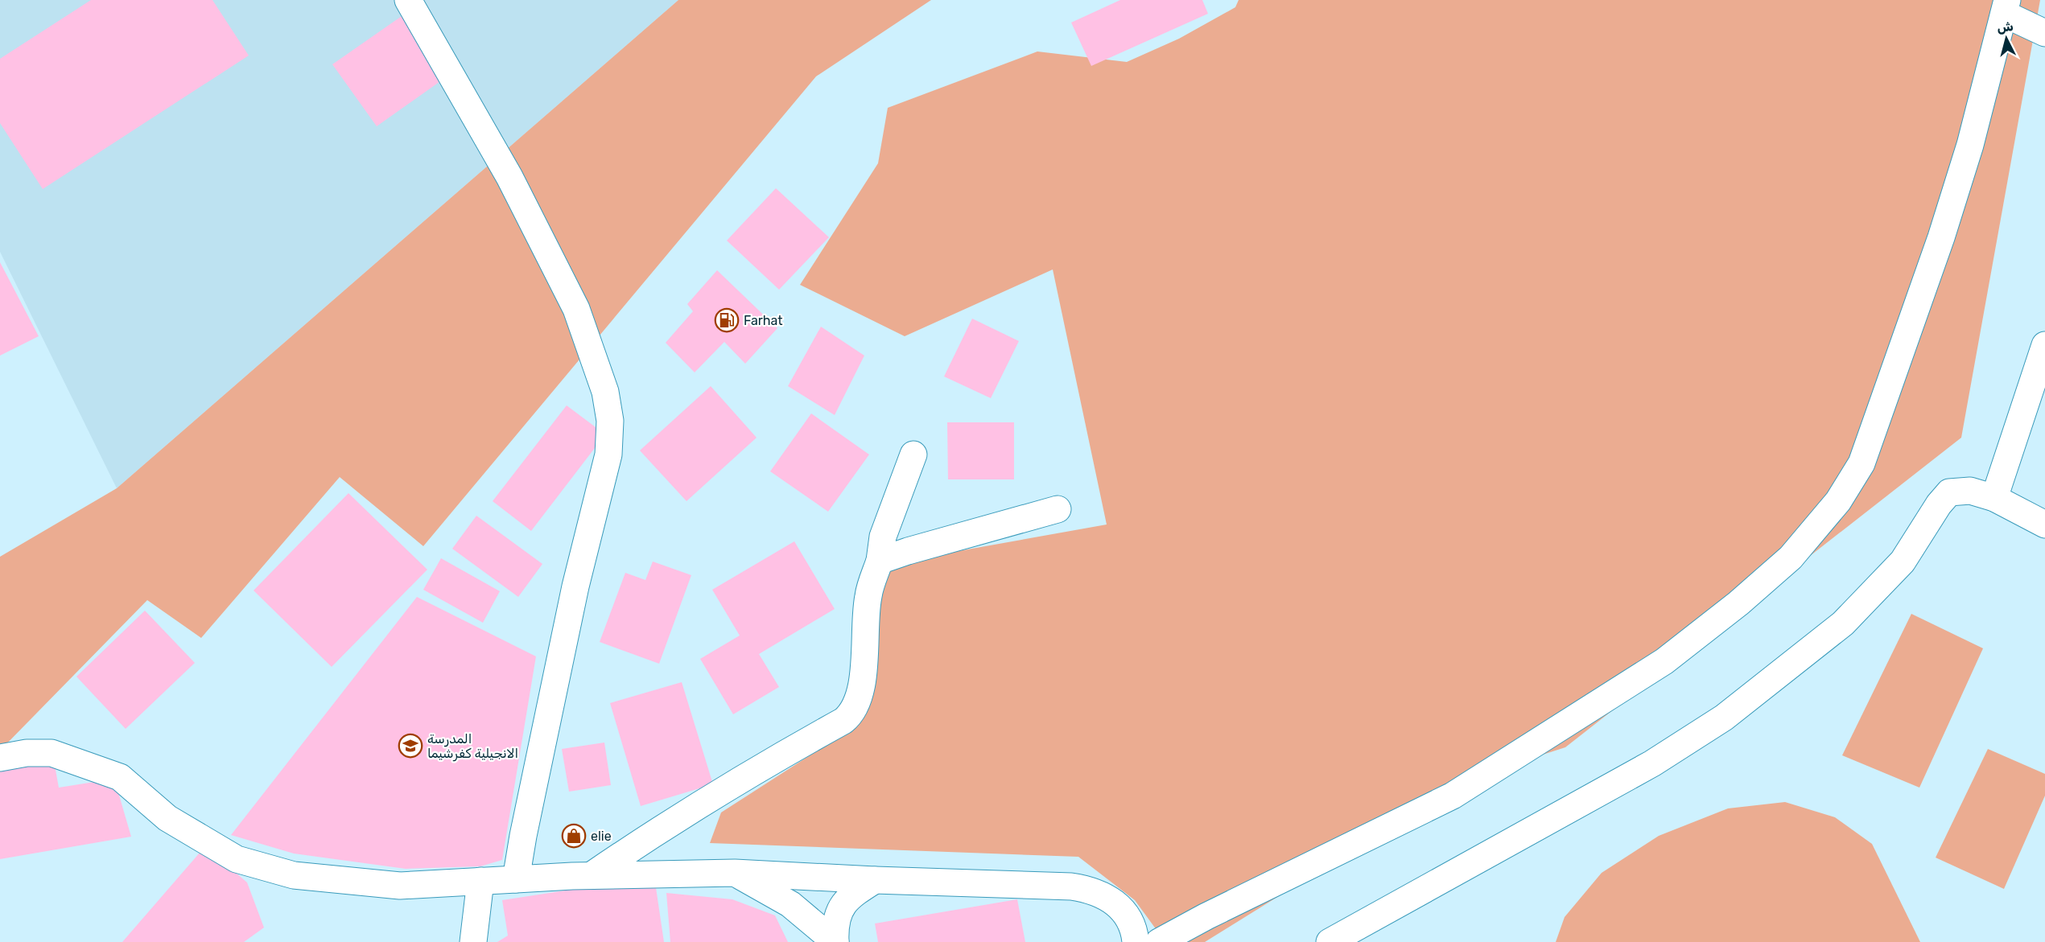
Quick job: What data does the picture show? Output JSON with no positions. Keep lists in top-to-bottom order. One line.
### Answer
{"places":{"fuel station":["Farhat"],"school or university":["المدرسة الانجيلية كفرشيما"],"shop":["elie"]},"north":"top"}
